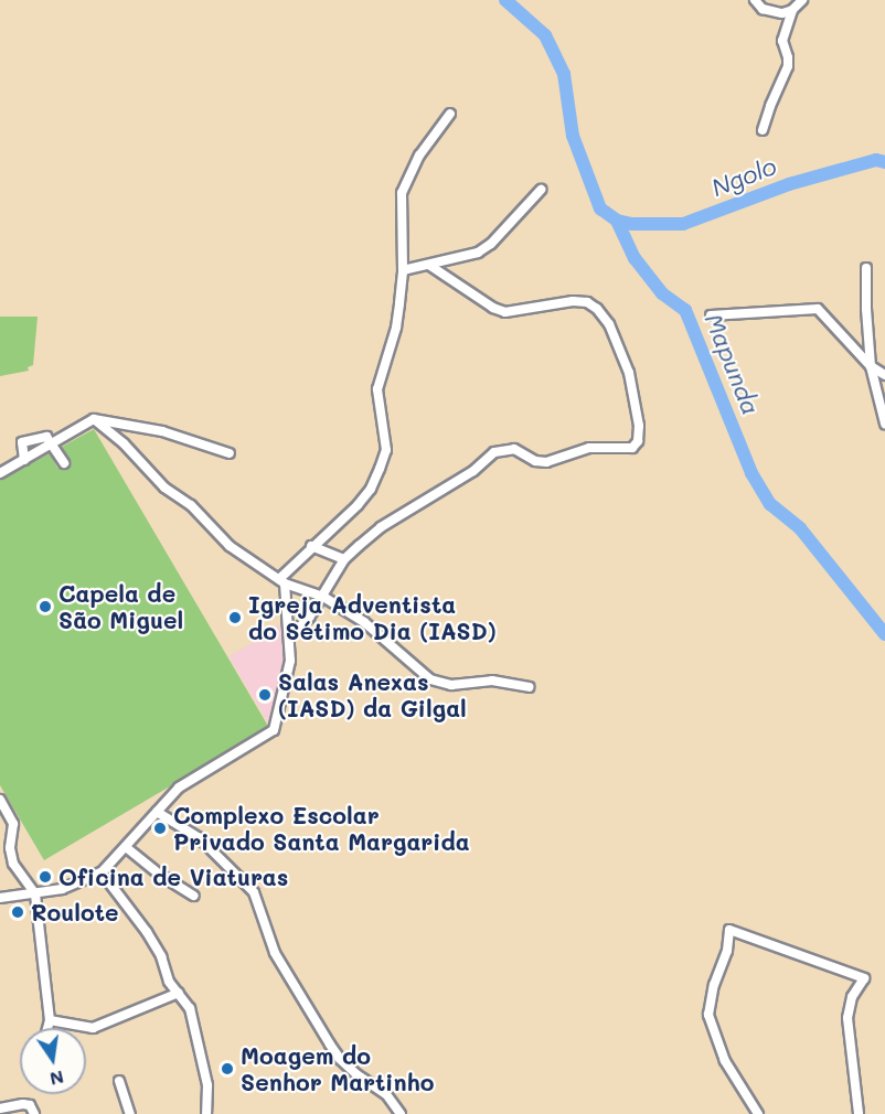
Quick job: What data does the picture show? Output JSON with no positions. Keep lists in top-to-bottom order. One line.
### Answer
{"water":["Ngolo","Mapunda"],"places":["Capela de São Miguel","Igreja Adventista do Sétimo Dia (IASD)","Salas Anexas (IASD) da Gilgal","Complexo Escolar Privado Santa Margarida","Oficina de Viaturas","Roulote","Moagem do Senhor Martinho"],"north":"bottom"}
